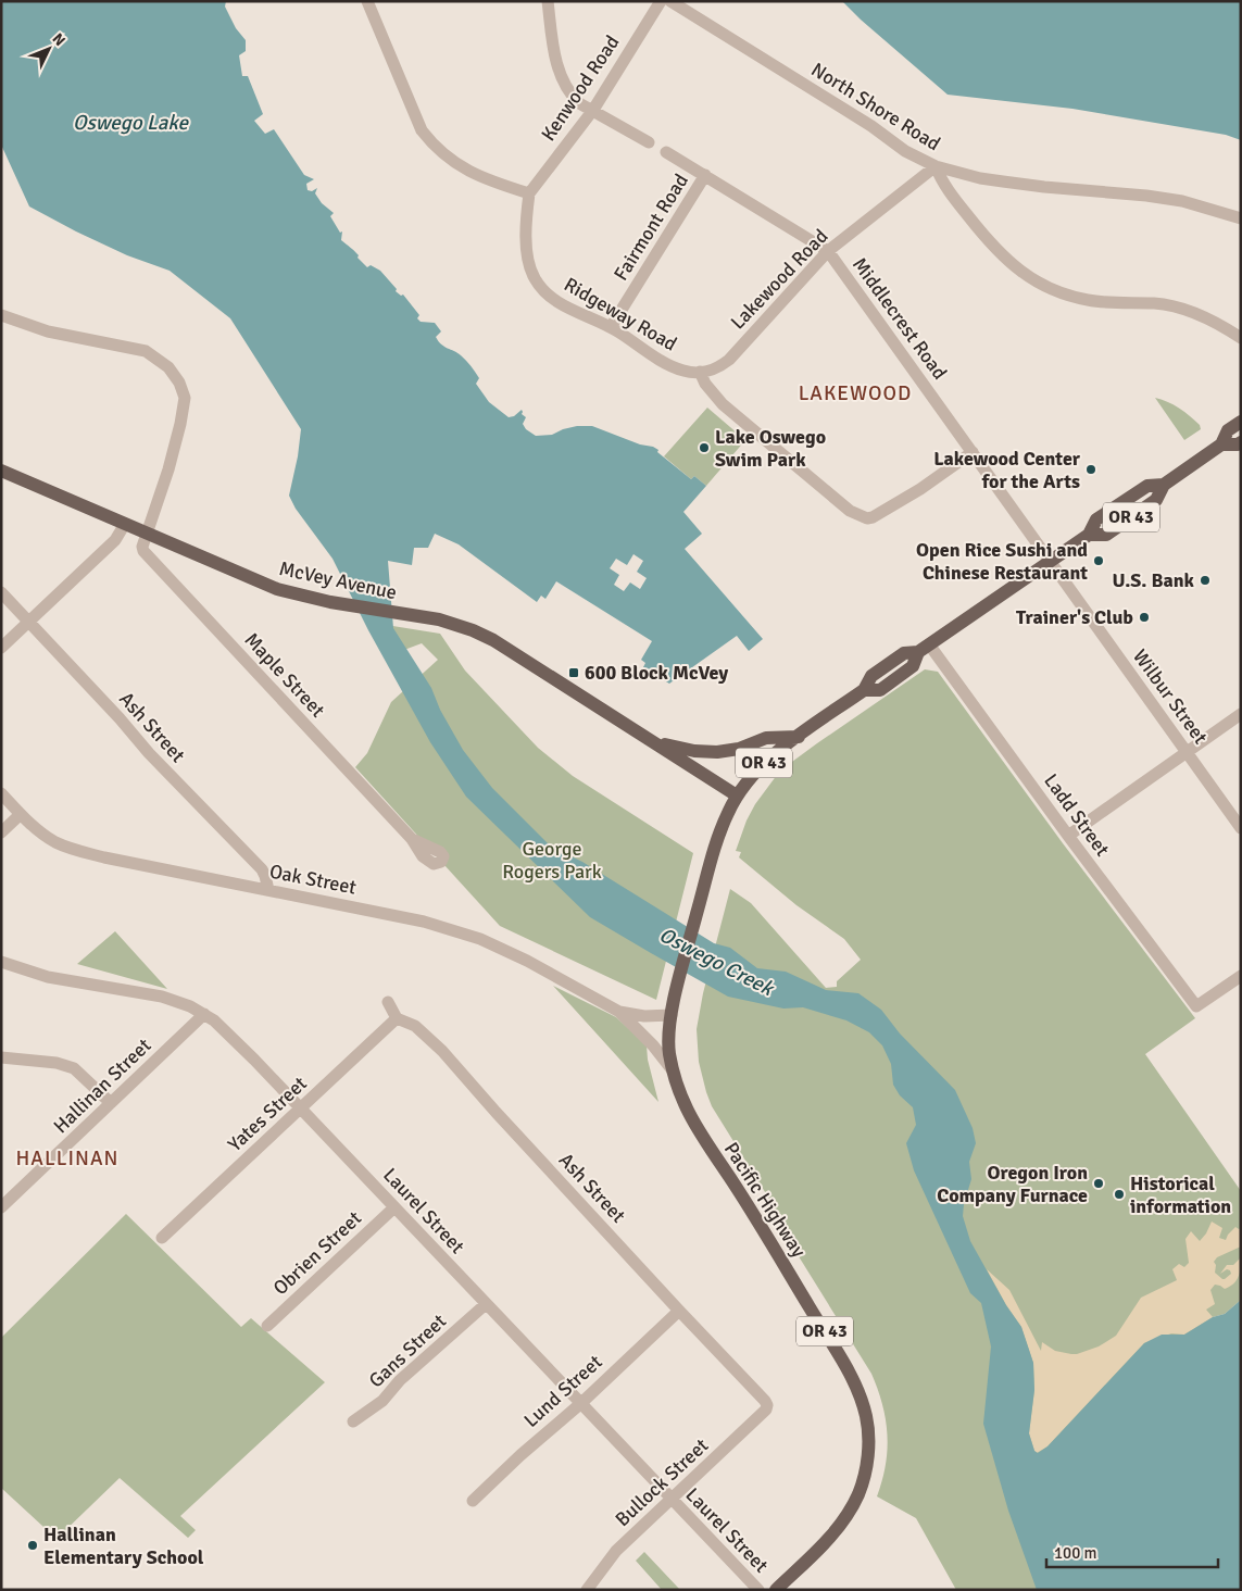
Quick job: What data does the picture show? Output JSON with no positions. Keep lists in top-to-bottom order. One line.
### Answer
{"streets":{"main road":["OR 43","McVey Avenue","Pacific Highway"],"street":["Kenwood Road","North Shore Road","Fairmont Road","Lakewood Road","Ridgeway Road","Middlecrest Road","Maple Street","Wilbur Street","Ash Street","Ladd Street","Oak Street","Hallinan Street","Yates Street","Laurel Street","Obrien Street","Gans Street","Lund Street","Bullock Street"]},"crossings":[["Kenwood Road","Ridgeway Road"],["North Shore Road","Lakewood Road"],["Fairmont Road","Ridgeway Road"],["Fairmont Road","Middlecrest Road"],["Lakewood Road","Ridgeway Road"],["Lakewood Road","Middlecrest Road"],["Middlecrest Road","OR 43"],["Middlecrest Road","Wilbur Street"],["OR 43","McVey Avenue"],["OR 43","Wilbur Street"],["OR 43","Ladd Street"],["OR 43","Pacific Highway"],["McVey Avenue","Maple Street"],["McVey Avenue","Pacific Highway"],["Ash Street","Oak Street"],["Ash Street","Yates Street"],["Ash Street","Lund Street"],["Ash Street","Bullock Street"],["Oak Street","Pacific Highway"],["Hallinan Street","Laurel Street"],["Yates Street","Laurel Street"],["Laurel Street","Obrien Street"],["Laurel Street","Gans Street"],["Laurel Street","Lund Street"],["Laurel Street","Bullock Street"]],"districts":["LAKEWOOD","HALLINAN"],"water":["Oswego Lake","Oswego Creek"],"parks":["George Rogers Park"],"places":{"other":["Lake Oswego Swim Park","Lakewood Center for the Arts","Open Rice Sushi and Chinese Restaurant","U.S. Bank","Trainer's Club","Oregon Iron Company Furnace","Historical information","Hallinan Elementary School"],"transit":["600 Block McVey"]},"scale_bar":"100 m","north":"top right"}
